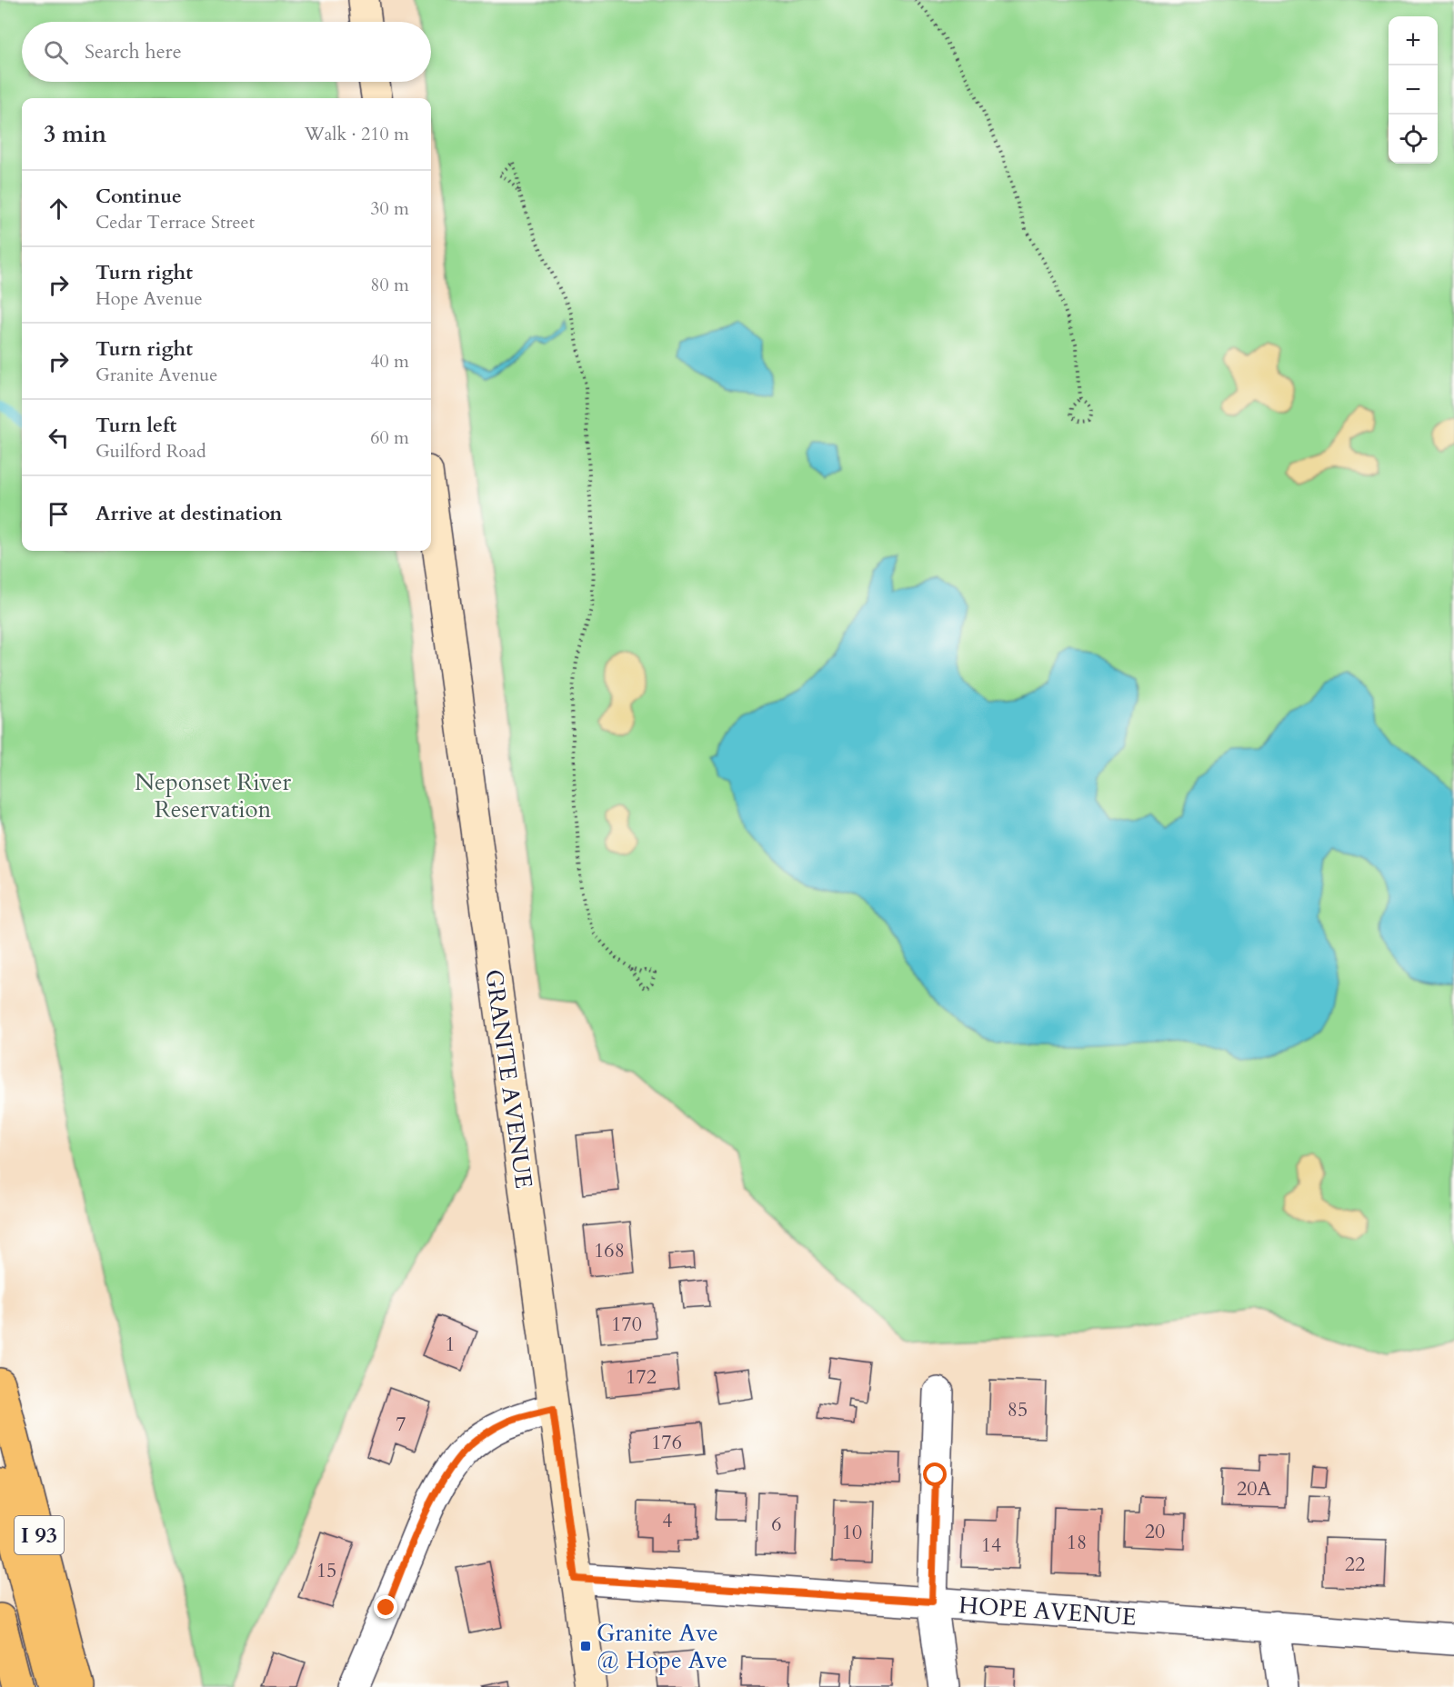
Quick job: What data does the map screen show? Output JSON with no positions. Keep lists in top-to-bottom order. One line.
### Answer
{"streets":{"highway":["I 93"],"main road":["GRANITE AVENUE"],"street":["HOPE AVENUE"]},"crossings":[["GRANITE AVENUE","HOPE AVENUE"]],"parks":["Neponset River Reservation"],"places":{"transit":["Granite Ave @ Hope Ave"]},"house_numbers":["168","170","1","172","85","7","176","20A","4","6","20","10","18","14","22","15"],"page":{"map_buttons":["+","−"],"search":"Search here","heading":["3 min","Walk · 210 m"],"list":[["Continue","Cedar Terrace Street","30 m"],["Turn right","Hope Avenue","80 m"],["Turn right","Granite Avenue","40 m"],["Turn left","Guilford Road","60 m"],"Arrive at destination"]}}
